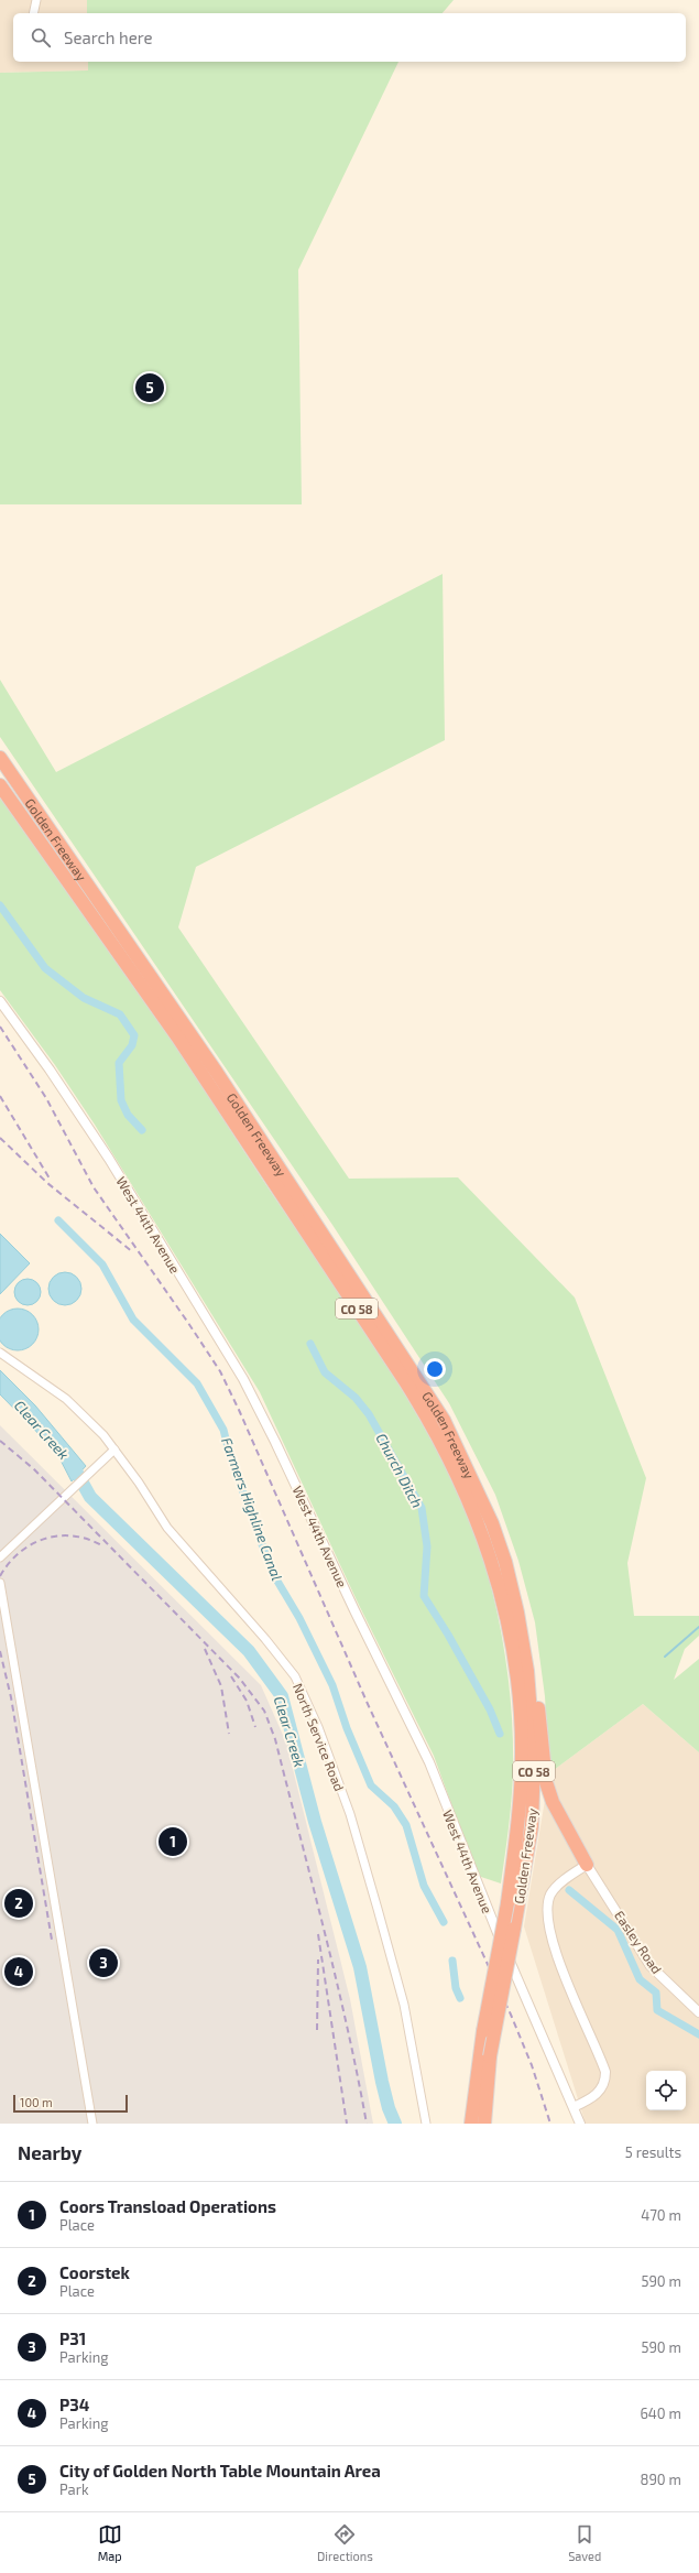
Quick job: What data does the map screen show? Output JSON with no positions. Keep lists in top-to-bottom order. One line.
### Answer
{"streets":{"highway":["Golden Freeway","CO 58"],"street":["West 44th Avenue","North Service Road","Easley Road"]},"water":["Clear Creek","Church Ditch","Farmers Highline Canal"],"scale_bar":"100 m","page":{"search":"Search here","pins":["5","1","2","3","4"],"scale":"100 m","heading":["Nearby","5 results"],"list":[{"mark":"1","name":"Coors Transload Operations","note":"Place","value":"470 m"},{"mark":"2","name":"Coorstek","note":"Place","value":"590 m"},{"mark":"3","name":"P31","note":"Parking","value":"590 m"},{"mark":"4","name":"P34","note":"Parking","value":"640 m"},{"mark":"5","name":"City of Golden North Table Mountain Area","note":"Park","value":"890 m"}],"nav":["Map","Directions","Saved"]}}
